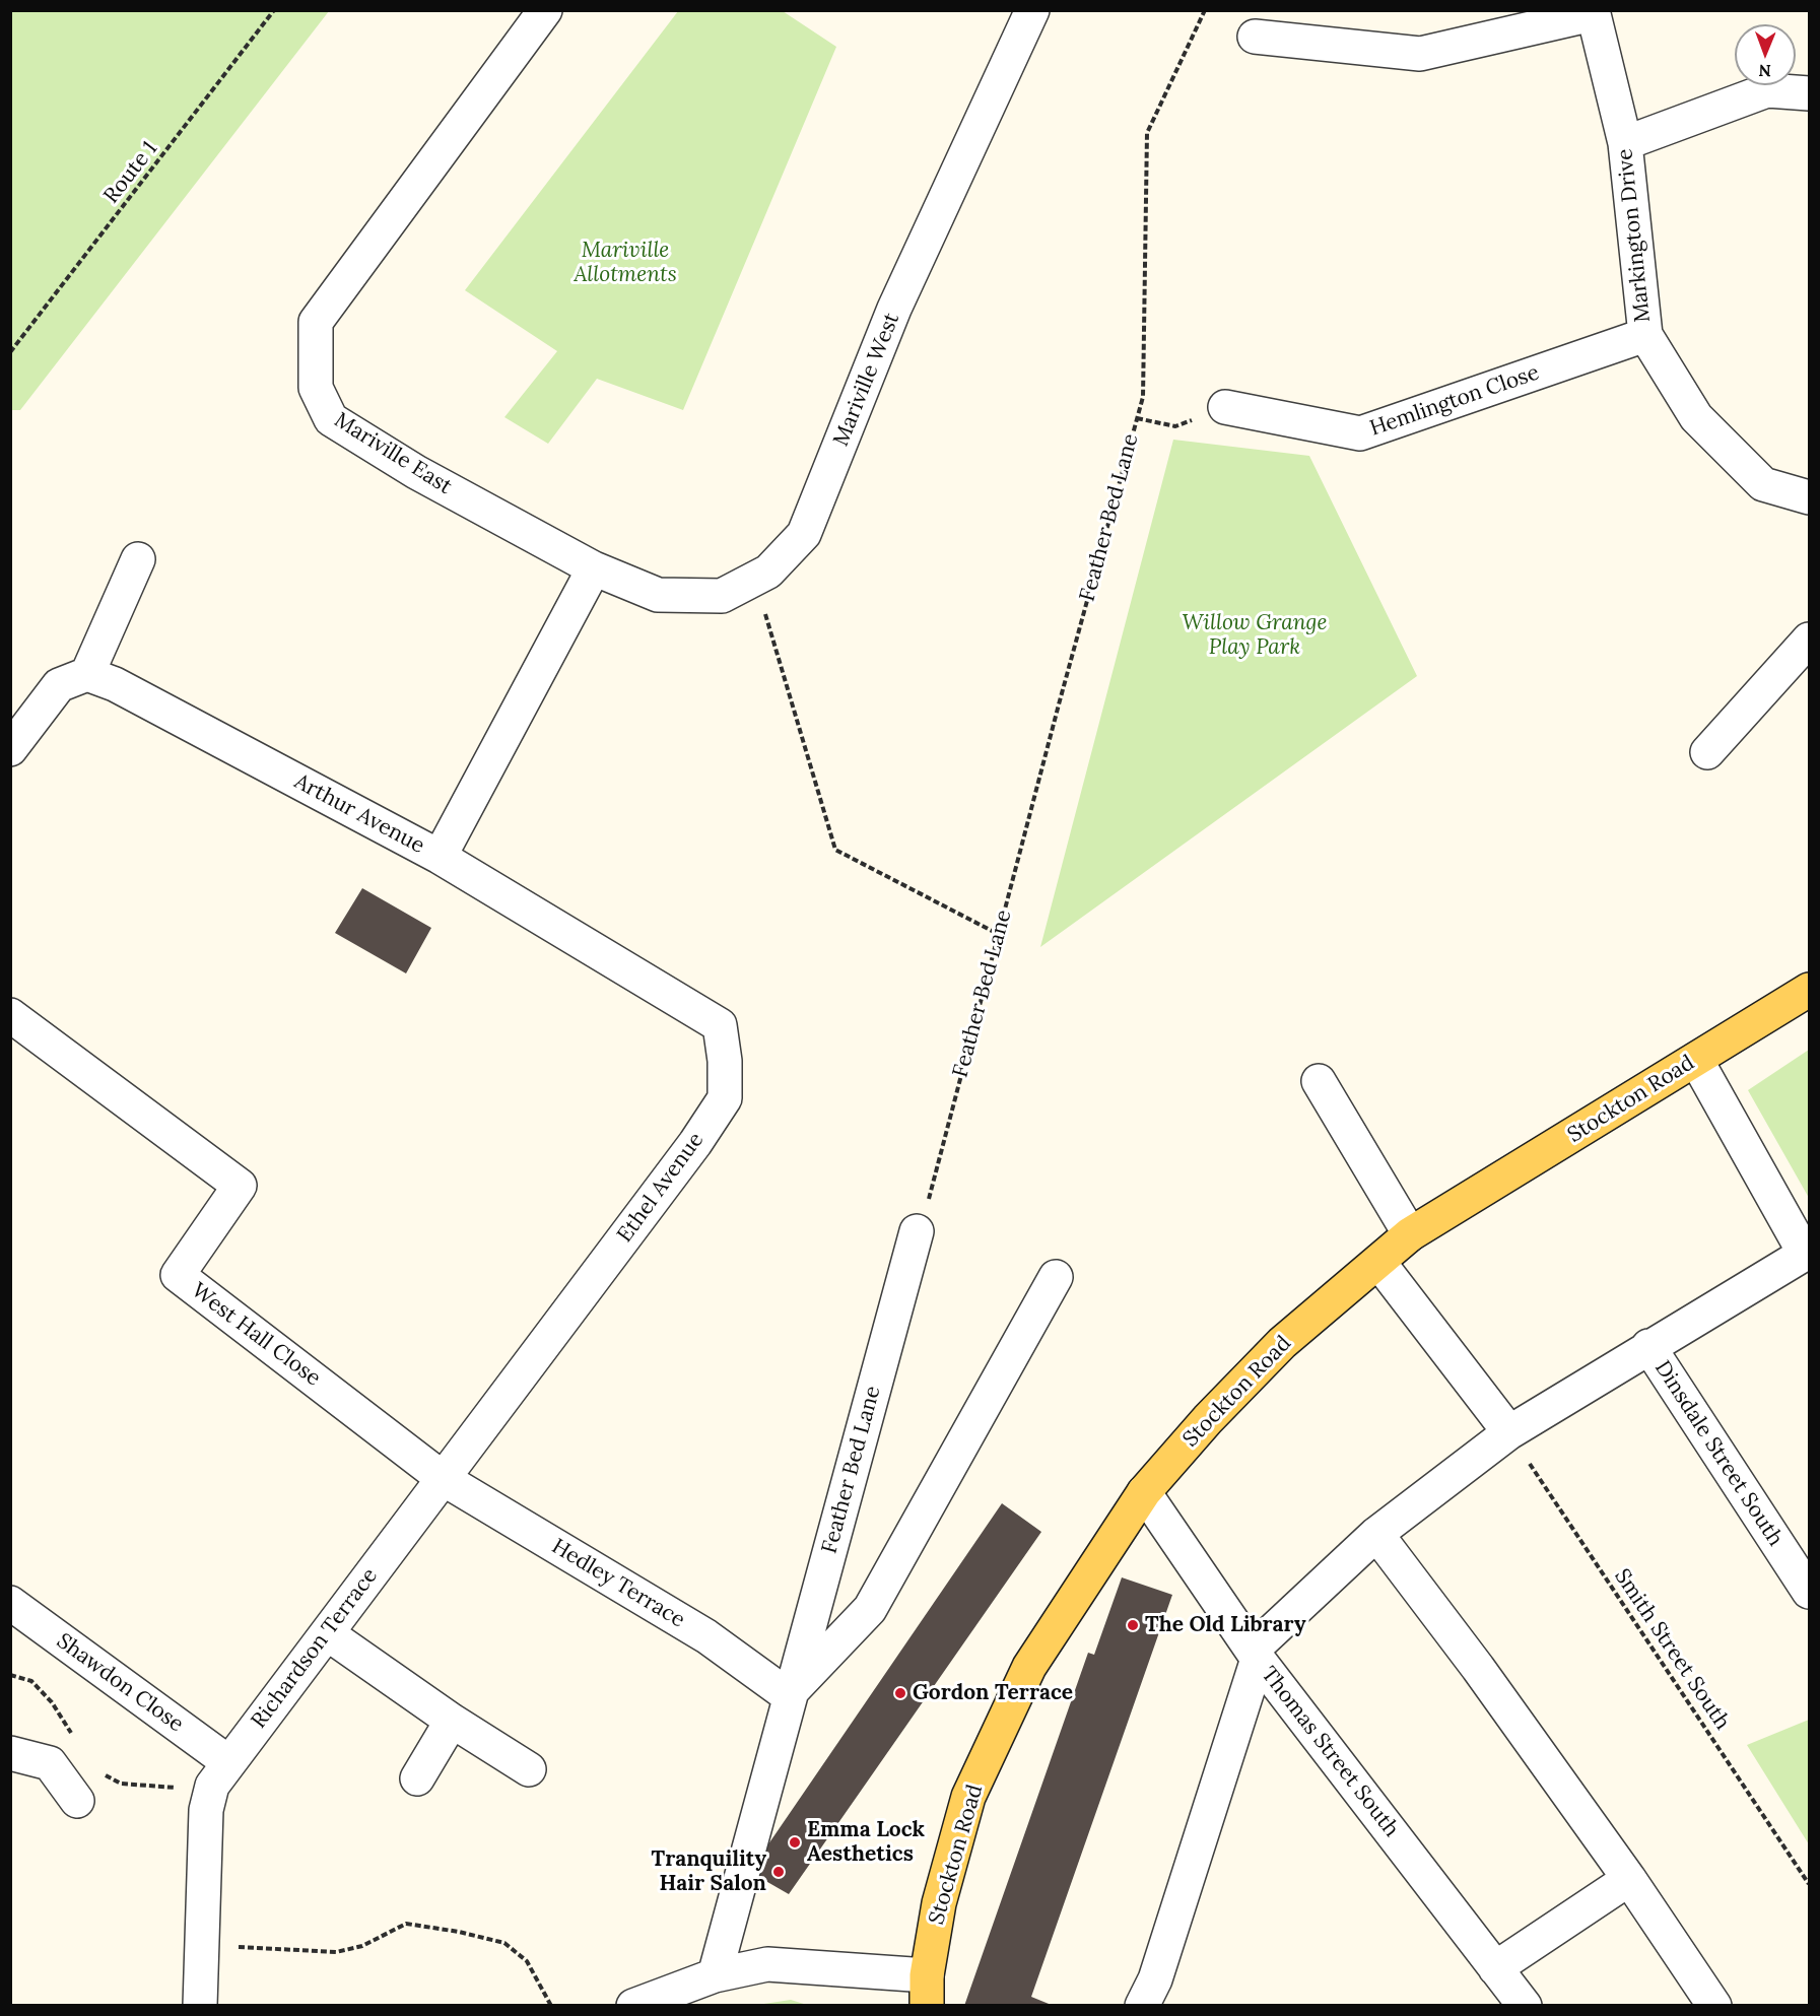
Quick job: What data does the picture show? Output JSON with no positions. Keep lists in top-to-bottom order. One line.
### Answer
{"streets":{"main road":["Stockton Road"],"street":["Markington Drive","Mariville West","Hemlington Close","Mariville East","Feather Bed Lane","Arthur Avenue","Ethel Avenue","West Hall Close","Dinsdale Street South","Hedley Terrace","Richardson Terrace","Shawdon Close","Thomas Street South"],"path":["Route 1","Smith Street South"]},"crossings":[["Markington Drive","Hemlington Close"],["Mariville West","Mariville East"],["Feather Bed Lane","Hedley Terrace"],["Arthur Avenue","Ethel Avenue"],["Stockton Road","Thomas Street South"],["Ethel Avenue","Richardson Terrace"],["West Hall Close","Hedley Terrace"],["West Hall Close","Richardson Terrace"],["Hedley Terrace","Richardson Terrace"],["Richardson Terrace","Shawdon Close"]],"parks":["Mariville Allotments","Willow Grange Play Park"],"places":["The Old Library","Gordon Terrace","Emma Lock Aesthetics","Tranquility Hair Salon"],"north":"bottom"}
